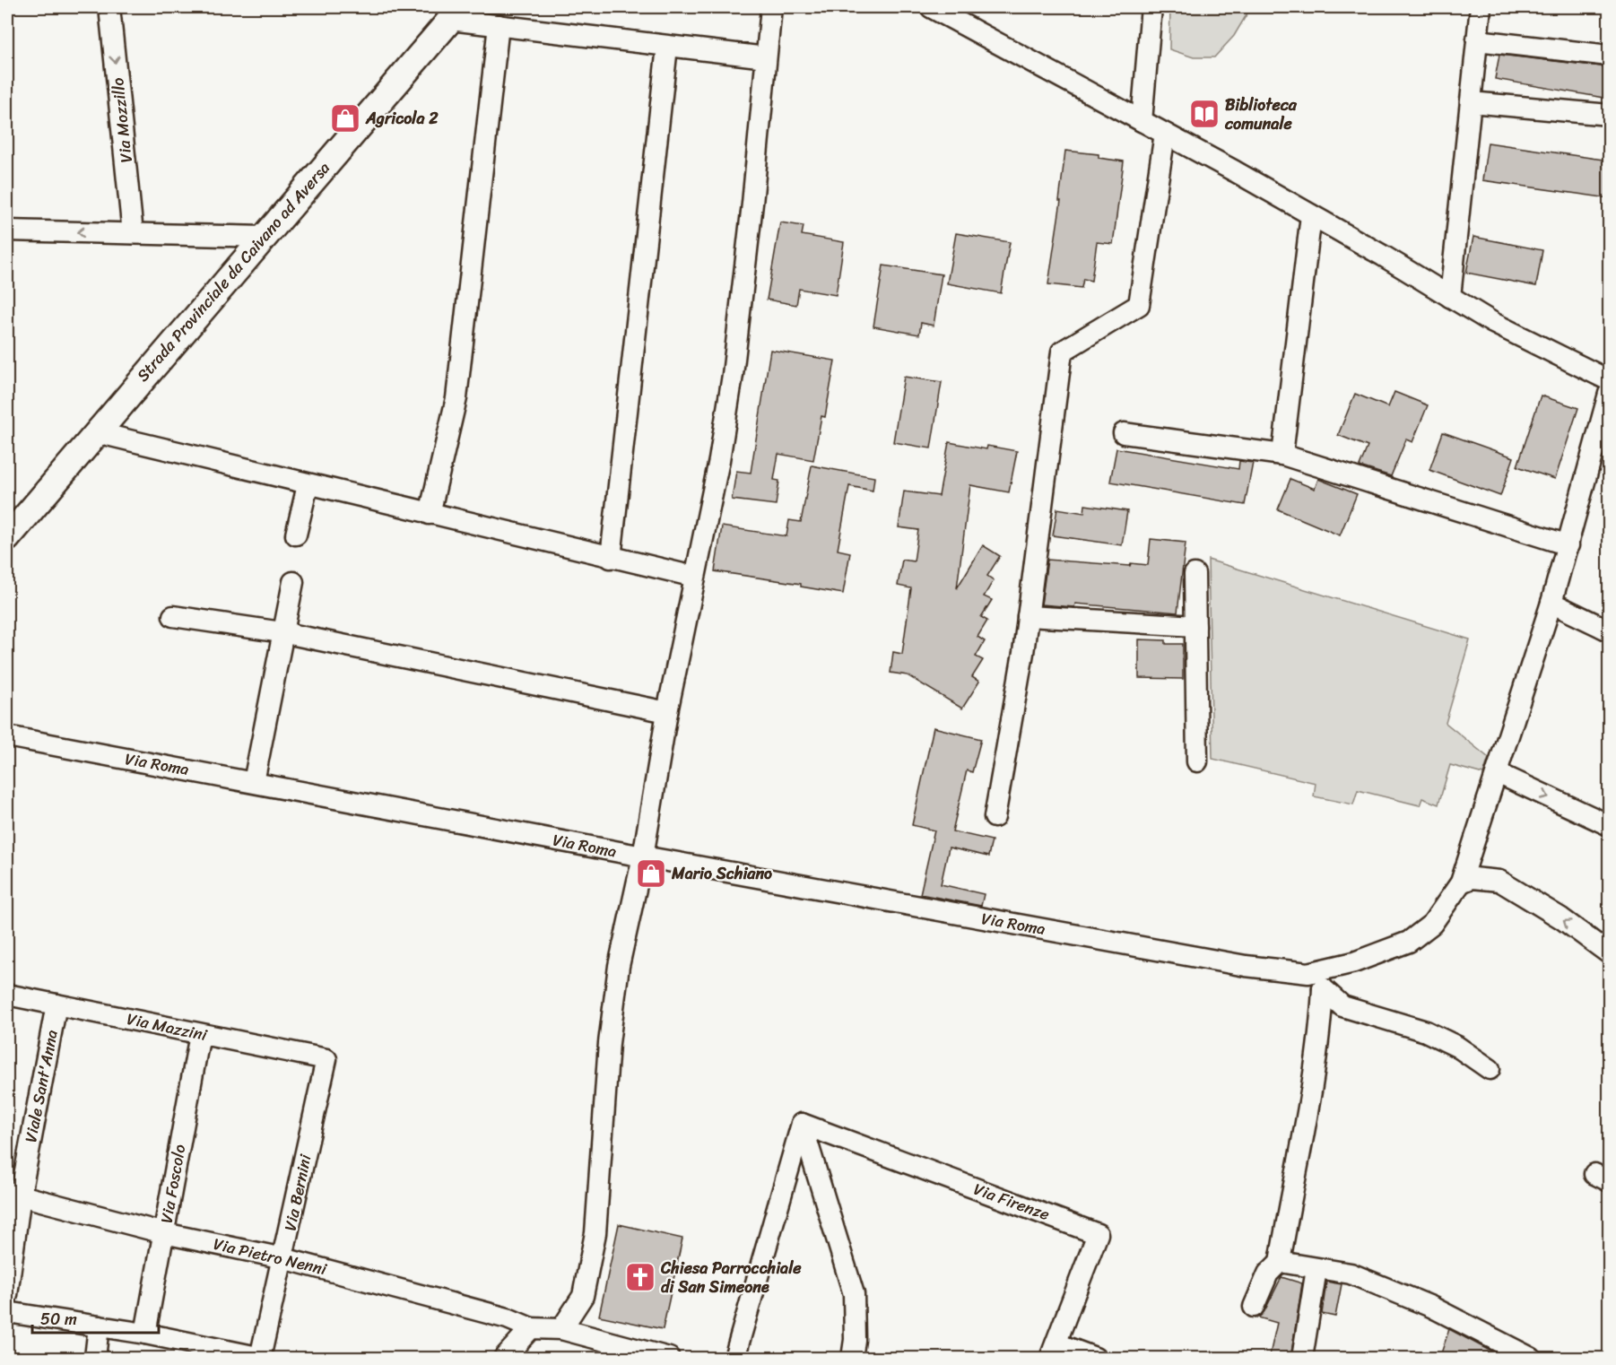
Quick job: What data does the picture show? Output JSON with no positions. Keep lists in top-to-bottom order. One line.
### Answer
{"streets":{"main road":["Strada Provinciale da Caivano ad Aversa"],"street":["Via Mozzillo","Via Roma","Via Mazzini","Viale Sant'Anna","Via Foscolo","Via Bernini","Via Firenze","Via Pietro Nenni"]},"crossings":[["Via Mazzini","Viale Sant'Anna"],["Via Mazzini","Via Foscolo"],["Via Mazzini","Via Bernini"],["Viale Sant'Anna","Via Pietro Nenni"],["Via Foscolo","Via Pietro Nenni"],["Via Bernini","Via Pietro Nenni"]],"one_way":["Via Mozzillo"],"places":{"library":["Biblioteca comunale"],"shop":["Agricola 2","Mario Schiano"],"church":["Chiesa Parrocchiale di San Simeone"]},"scale_bar":"50 m"}
